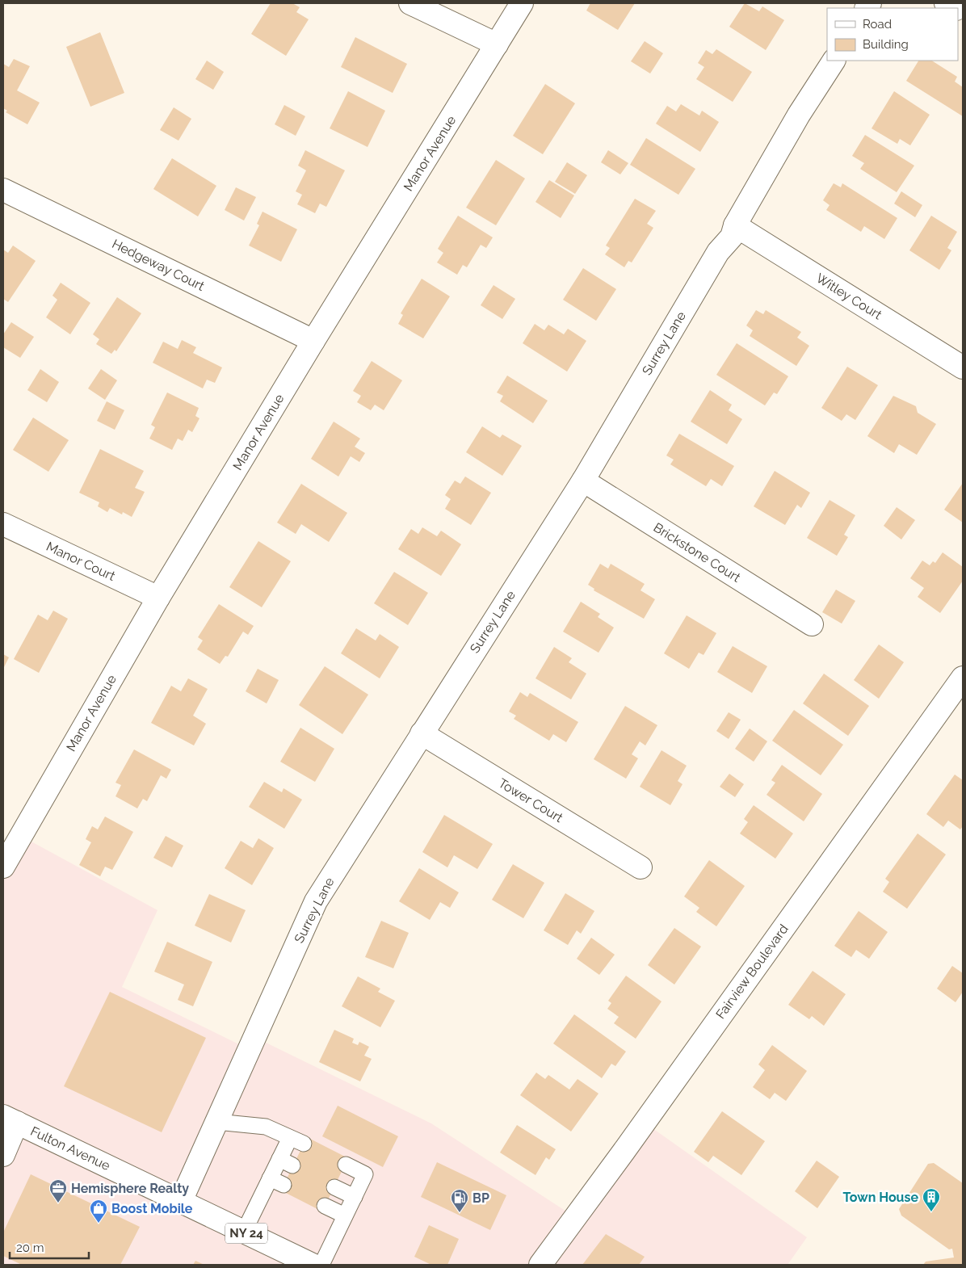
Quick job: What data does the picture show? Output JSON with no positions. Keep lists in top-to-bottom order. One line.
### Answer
{"streets":{"street":["Manor Avenue","Hedgeway Court","Witley Court","Surrey Lane","Brickstone Court","Manor Court","Tower Court","Fairview Boulevard","Fulton Avenue","NY 24"]},"crossings":[["Manor Avenue","Hedgeway Court"],["Manor Avenue","Manor Court"],["Witley Court","Surrey Lane"],["Surrey Lane","Brickstone Court"],["Surrey Lane","Tower Court"],["Surrey Lane","Fulton Avenue"]],"places":{"office":["Hemisphere Realty"],"building":["Town House"],"fuel station":["BP"],"shop":["Boost Mobile"]},"legend":["Road","Building"],"scale_bar":"20 m"}
